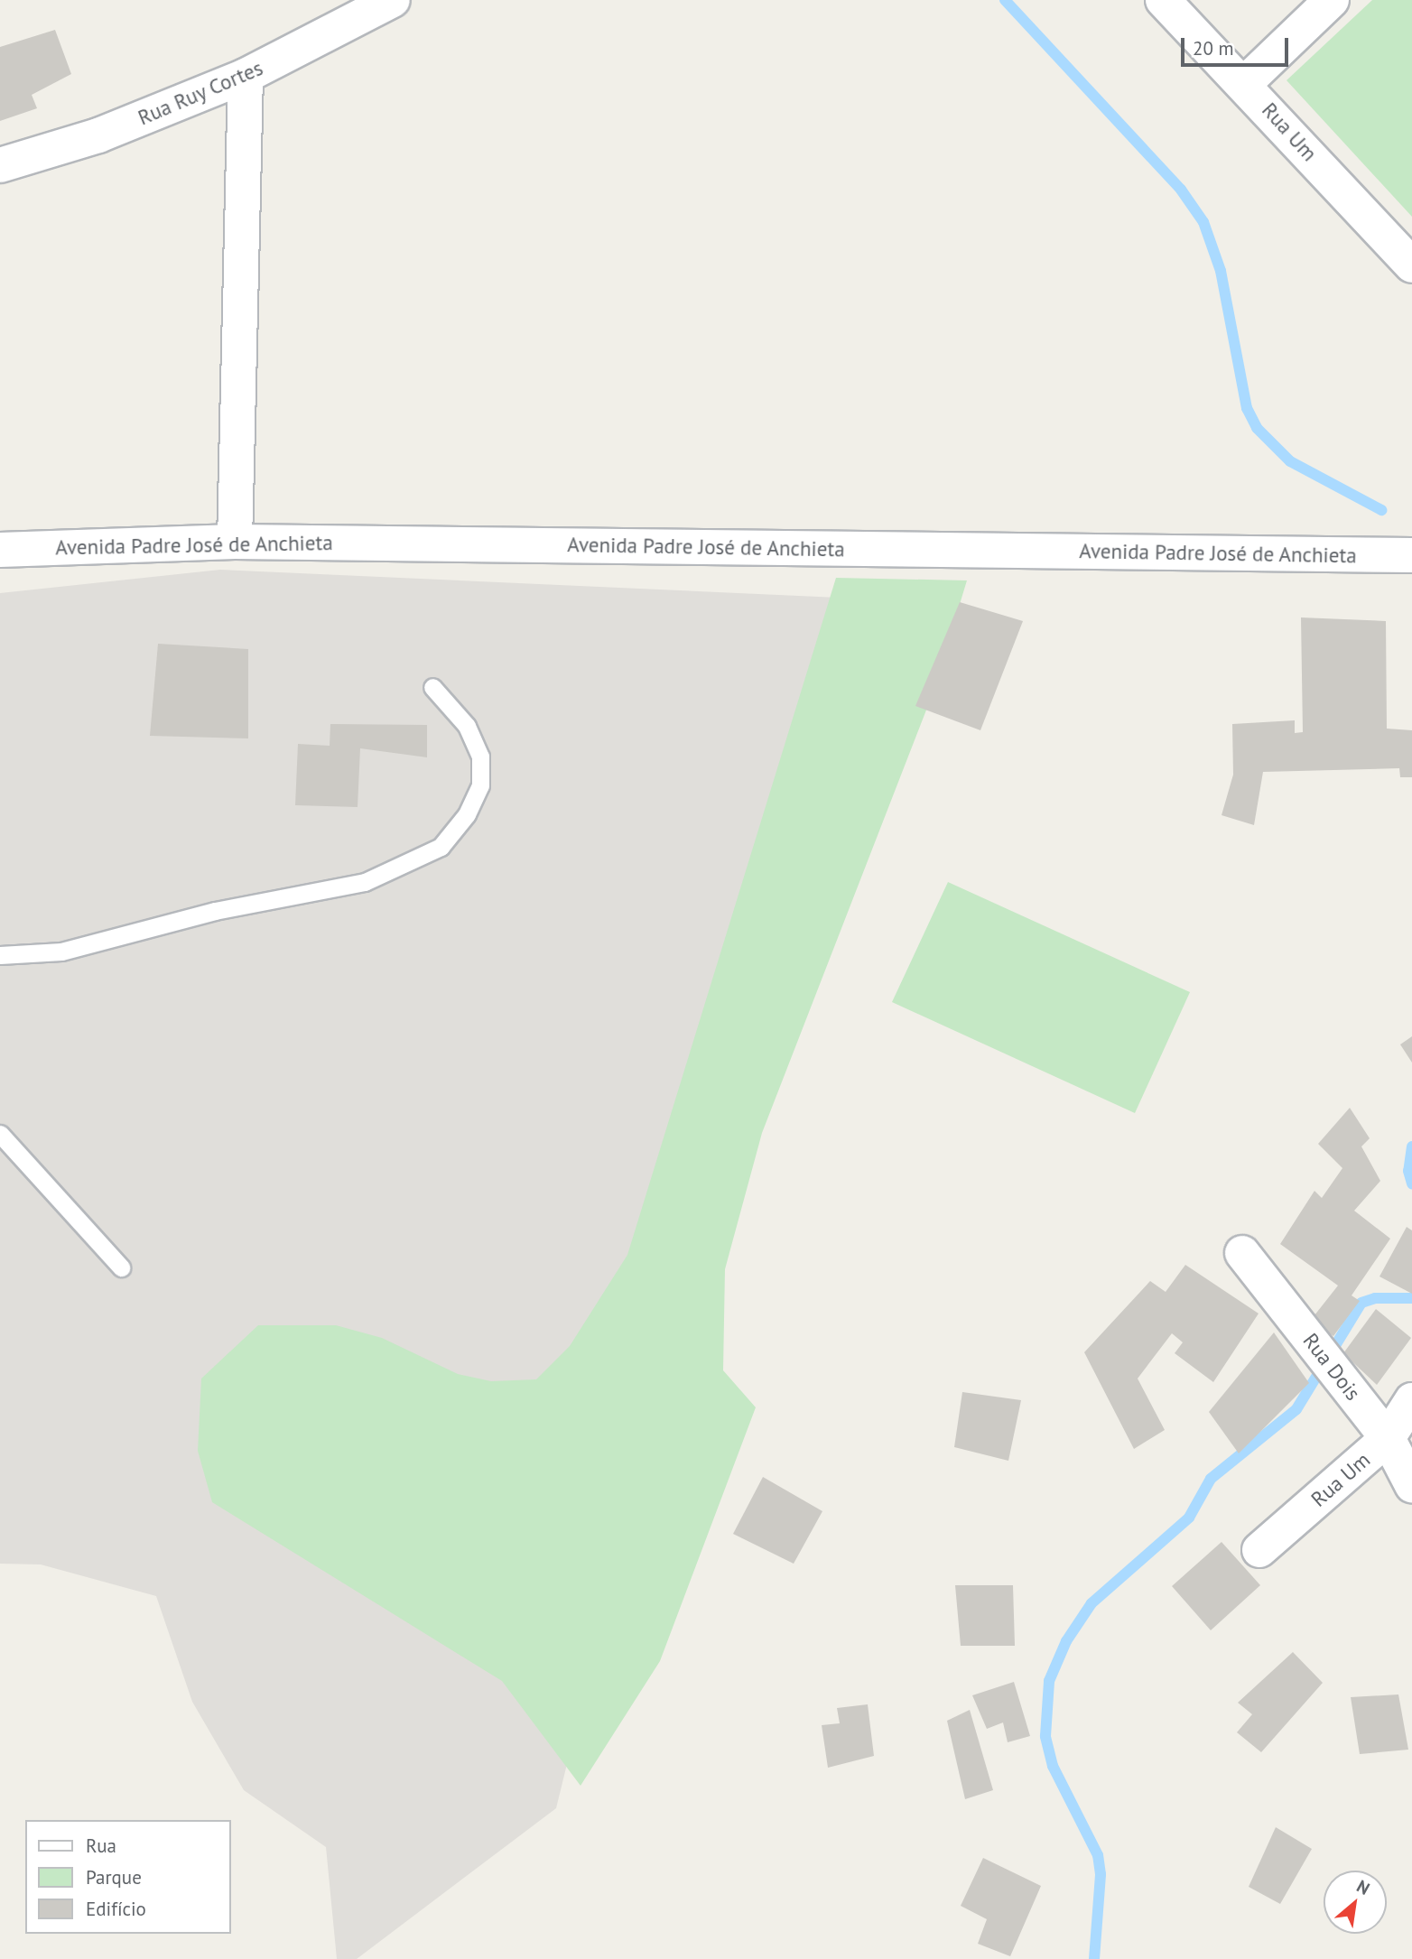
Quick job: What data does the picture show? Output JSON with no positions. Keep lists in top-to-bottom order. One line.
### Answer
{"streets":{"street":["Rua Ruy Cortes","Rua Um","Avenida Padre José de Anchieta","Rua Dois"]},"crossings":[["Rua Um","Rua Dois"]],"legend":["Rua","Parque","Edifício"],"scale_bar":"20 m","north":"top right"}
